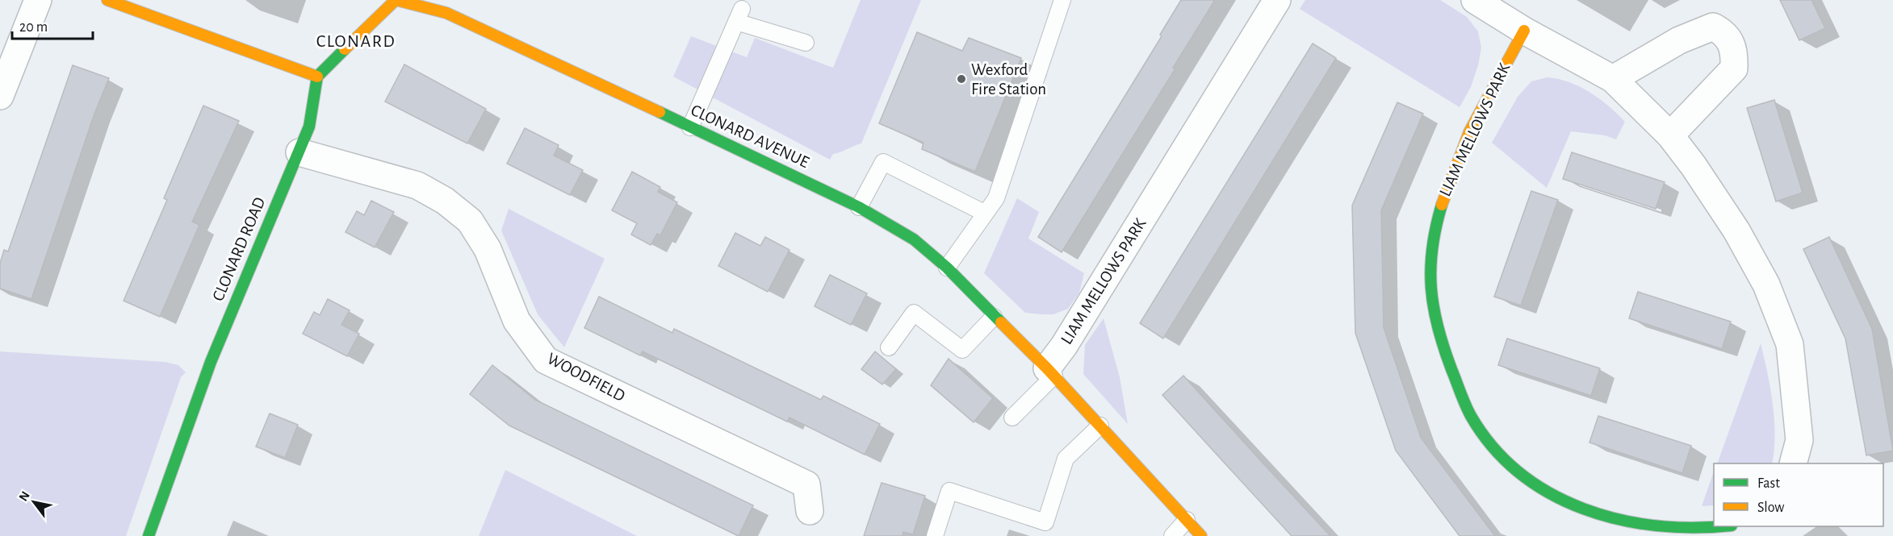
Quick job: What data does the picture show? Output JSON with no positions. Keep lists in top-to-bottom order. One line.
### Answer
{"streets":{"street":["LIAM MELLOWS PARK","CLONARD AVENUE","CLONARD ROAD","WOODFIELD"]},"crossings":[["LIAM MELLOWS PARK","CLONARD AVENUE"],["CLONARD ROAD","WOODFIELD"]],"districts":["CLONARD"],"places":["Wexford Fire Station"],"legend":["Fast","Slow"],"scale_bar":"20 m","north":"top left"}
